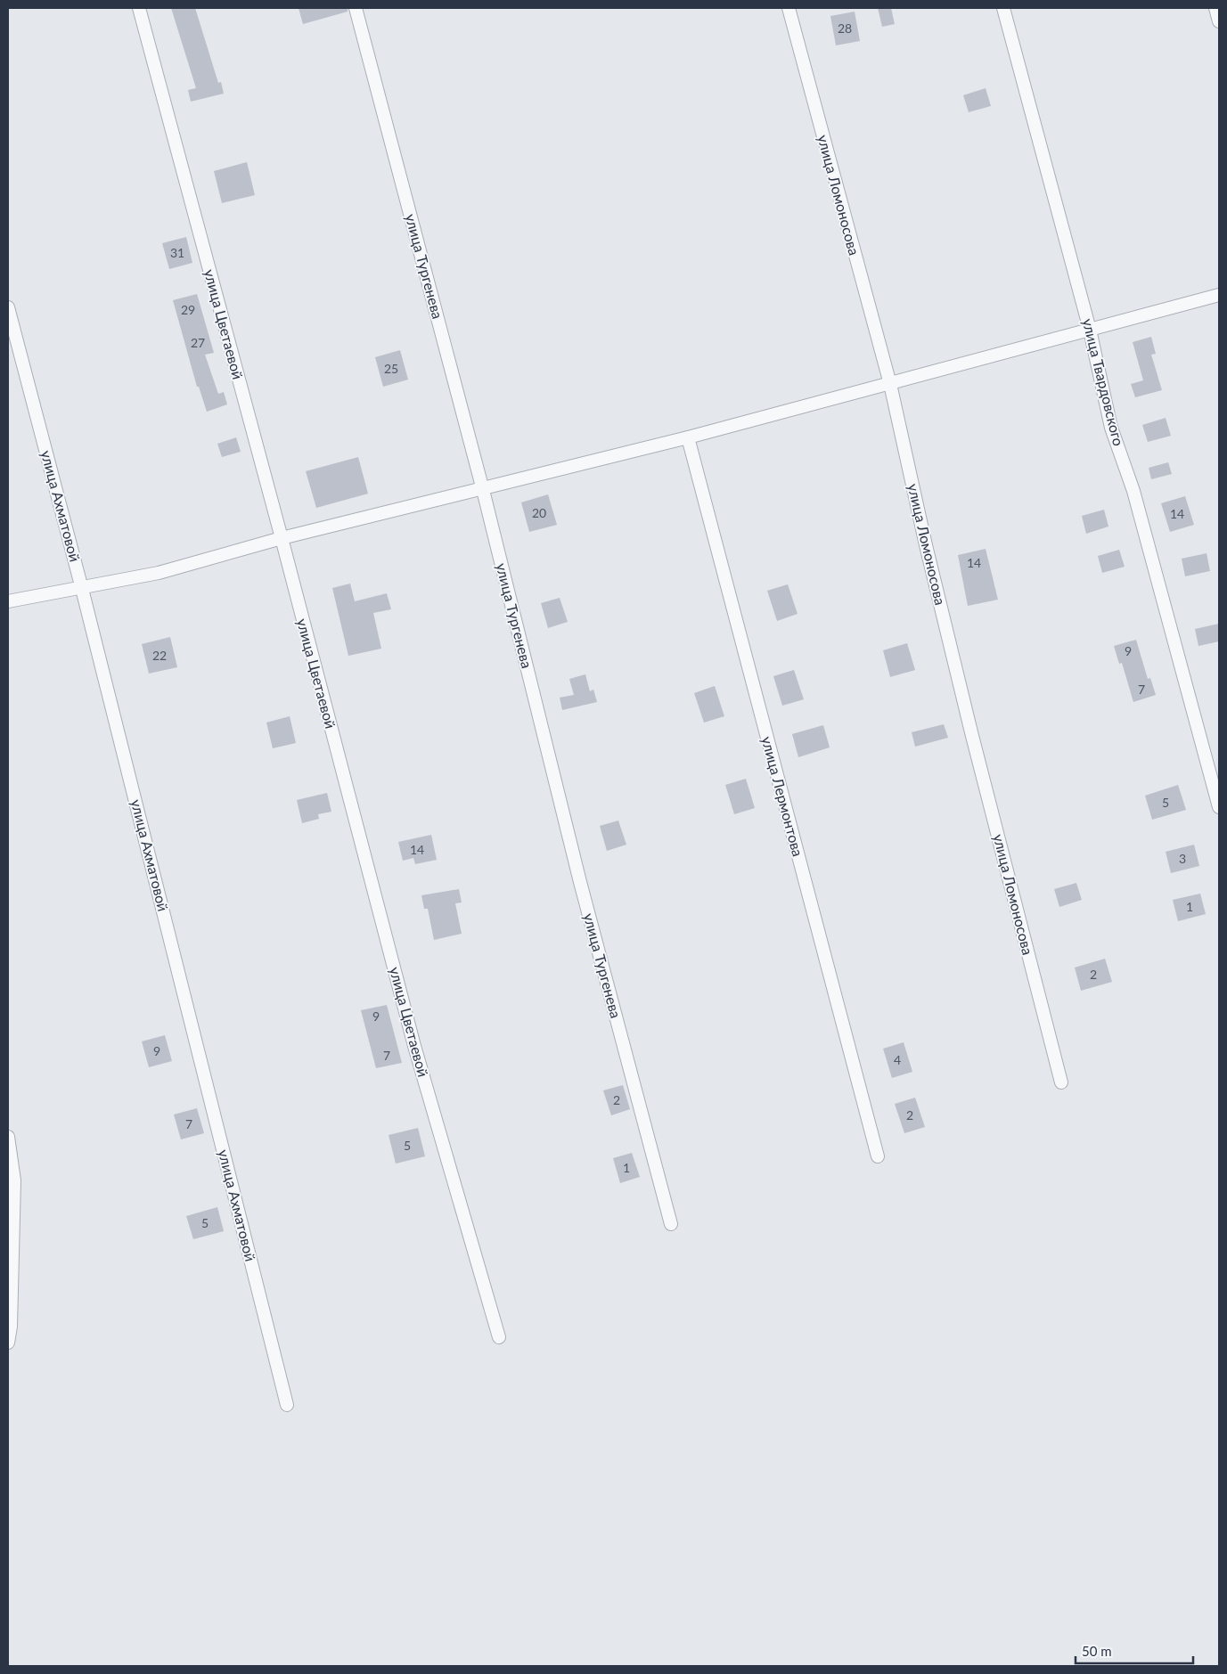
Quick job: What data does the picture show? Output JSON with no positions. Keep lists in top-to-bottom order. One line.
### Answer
{"streets":{"street":["улица Ломоносова","улица Тургенева","улица Цветаевой","улица Твардовского","улица Ахматовой","улица Лермонтова"]},"house_numbers":["28","31","29","27","25","20","14","14","9","22","7","5","14","3","1","2","9","9","7","4","2","2","7","5","1","5"],"scale_bar":"50 m"}
